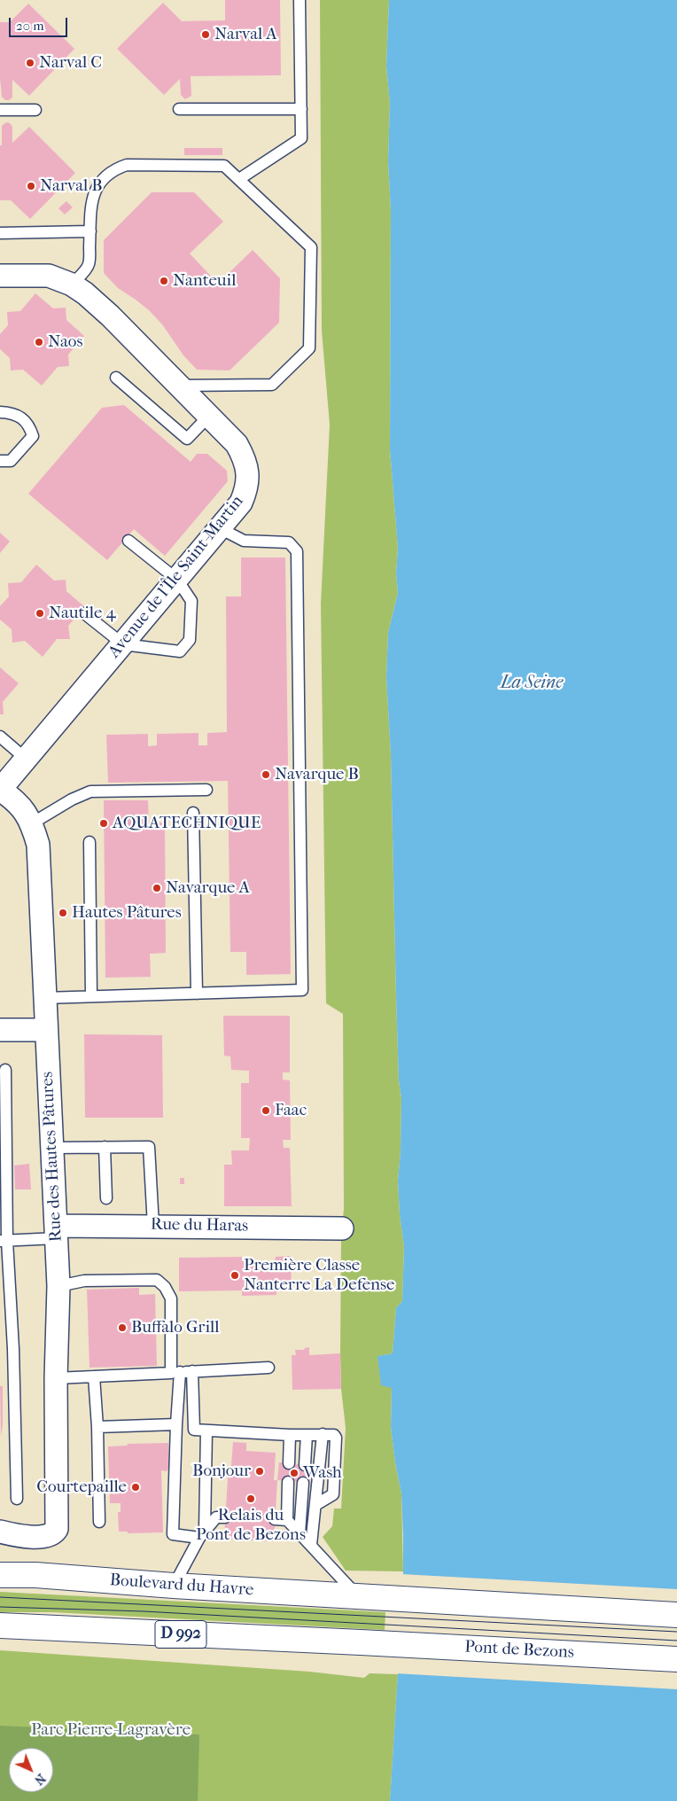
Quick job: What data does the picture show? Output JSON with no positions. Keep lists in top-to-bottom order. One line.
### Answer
{"streets":{"main road":["Boulevard du Havre","D 992","Pont de Bezons"],"street":["Avenue de l'Île Saint-Martin","Rue des Hautes Pâtures","Rue du Haras"]},"crossings":[["Avenue de l'Île Saint-Martin","Rue des Hautes Pâtures"],["Rue des Hautes Pâtures","Rue du Haras"]],"water":["La Seine"],"parks":["Parc Pierre-Lagravère"],"places":["Narval A","Narval C","Narval B","Nanteuil","Naos","Nautile 4","Navarque B","AQUATECHNIQUE","Navarque A","Hautes Pâtures","Faac","Première Classe Nanterre La Defense","Buffalo Grill","Bonjour","Wash","Courtepaille","Relais du Pont de Bezons"],"scale_bar":"20 m","north":"bottom right"}
